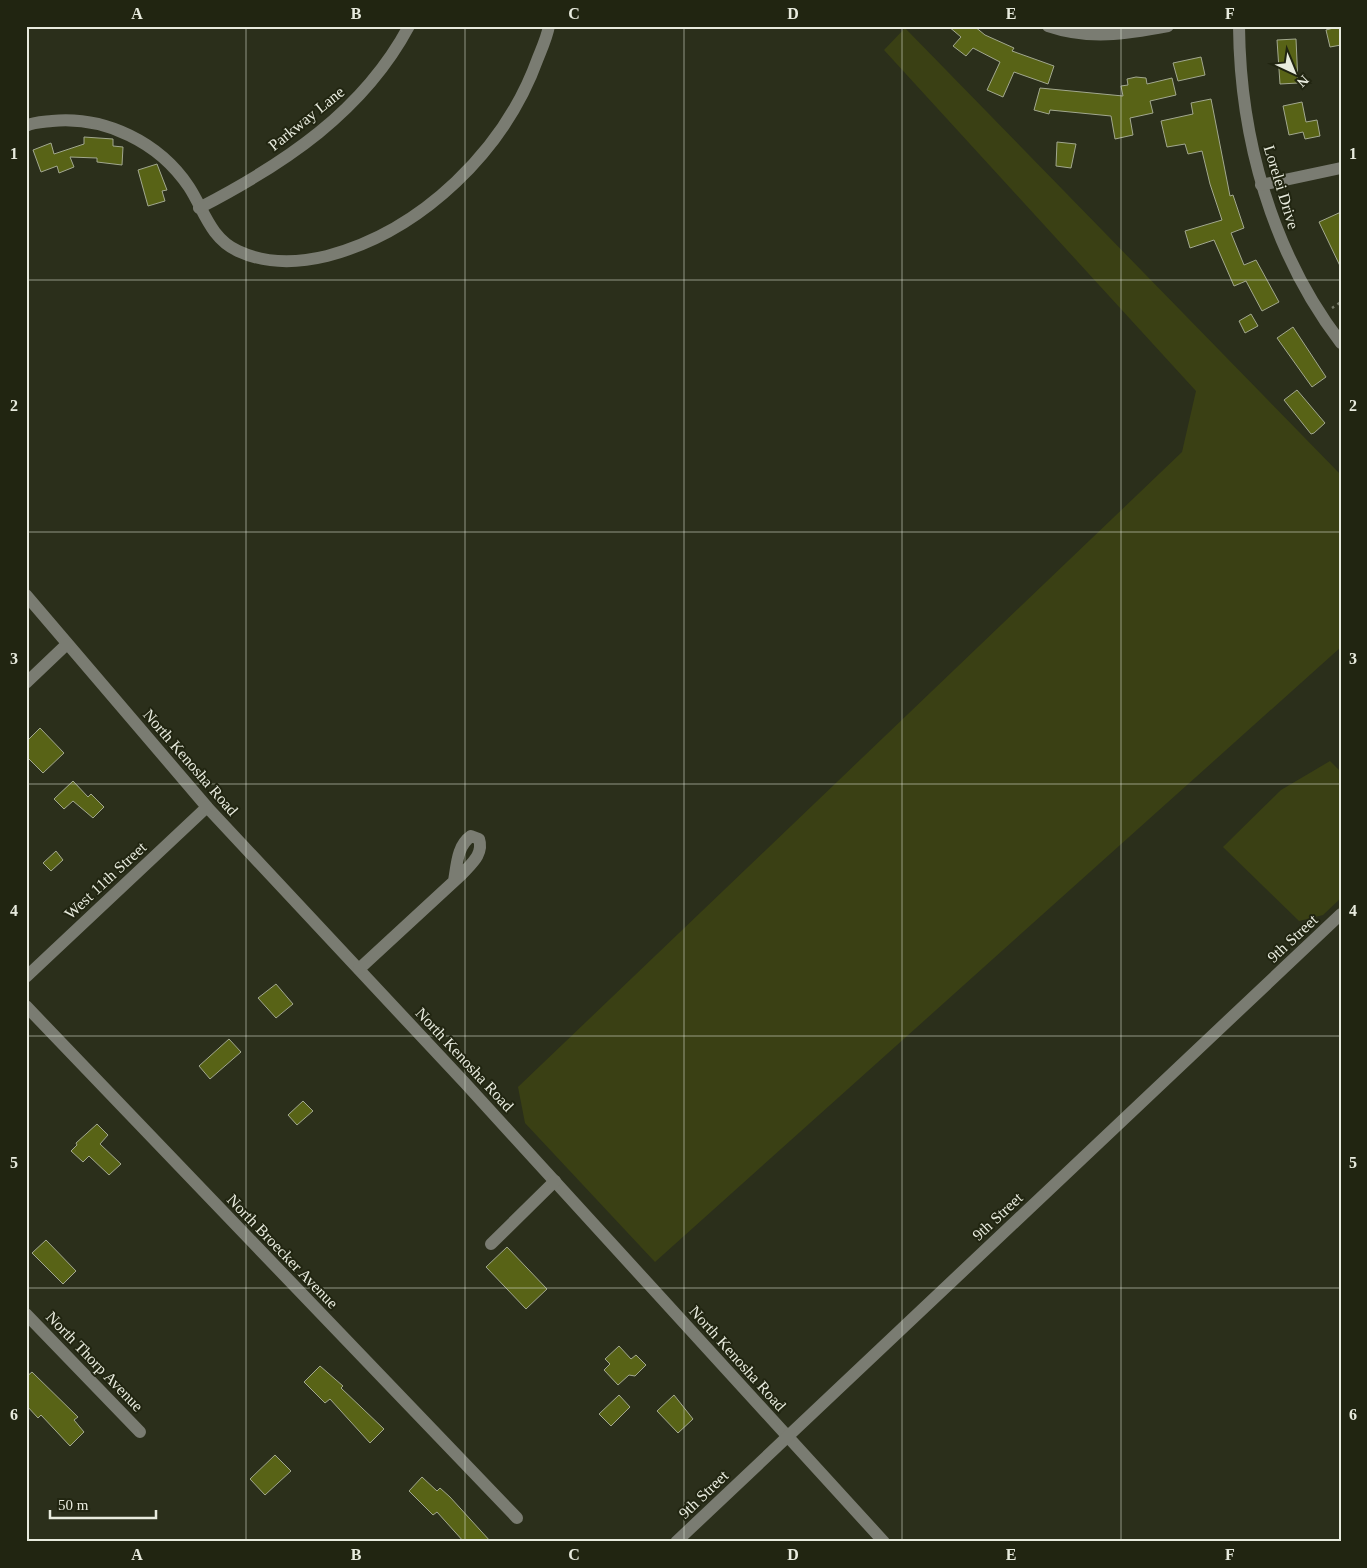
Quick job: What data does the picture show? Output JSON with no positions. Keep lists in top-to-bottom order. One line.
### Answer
{"streets":{"street":["Parkway Lane","Lorelei Drive","North Kenosha Road","West 11th Street","9th Street","North Broecker Avenue","North Thorp Avenue"]},"crossings":[["North Kenosha Road","West 11th Street"],["North Kenosha Road","9th Street"]],"scale_bar":"50 m","north":"bottom right","grid":{"columns":["A","B","C","D","E","F"],"rows":["1","2","3","4","5","6"]}}
